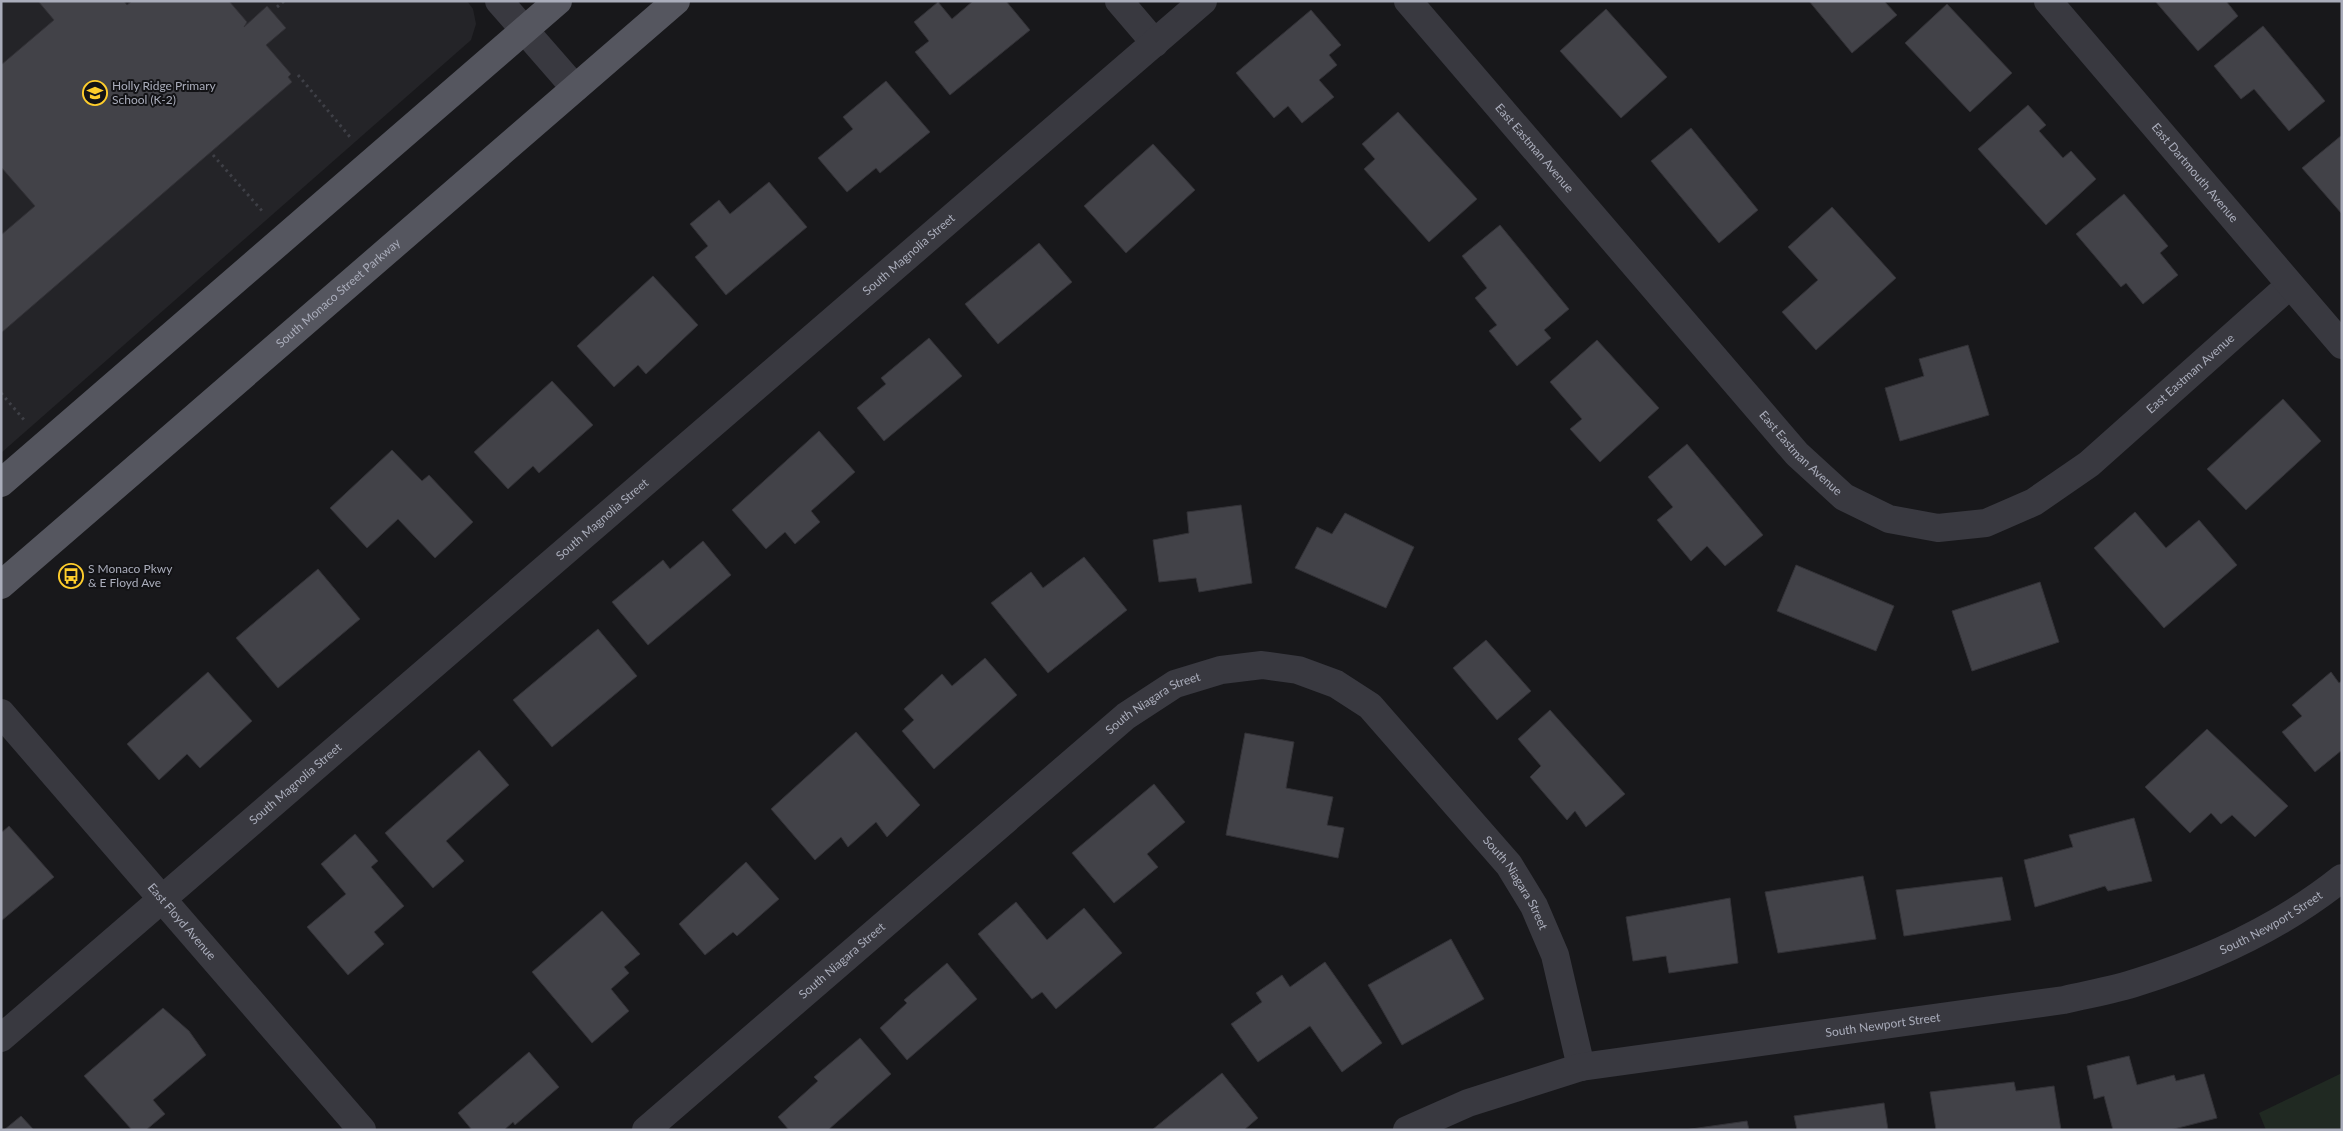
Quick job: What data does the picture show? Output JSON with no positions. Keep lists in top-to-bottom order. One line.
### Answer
{"streets":{"main road":["South Monaco Street Parkway"],"street":["East Eastman Avenue","East Dartmouth Avenue","South Magnolia Street","South Niagara Street","East Floyd Avenue","South Newport Street"]},"crossings":[["East Eastman Avenue","East Dartmouth Avenue"],["South Magnolia Street","East Floyd Avenue"],["South Niagara Street","South Newport Street"]],"places":{"school or university":["Holly Ridge Primary School (K-2)"],"bus stop":["S Monaco Pkwy & E Floyd Ave"]}}
